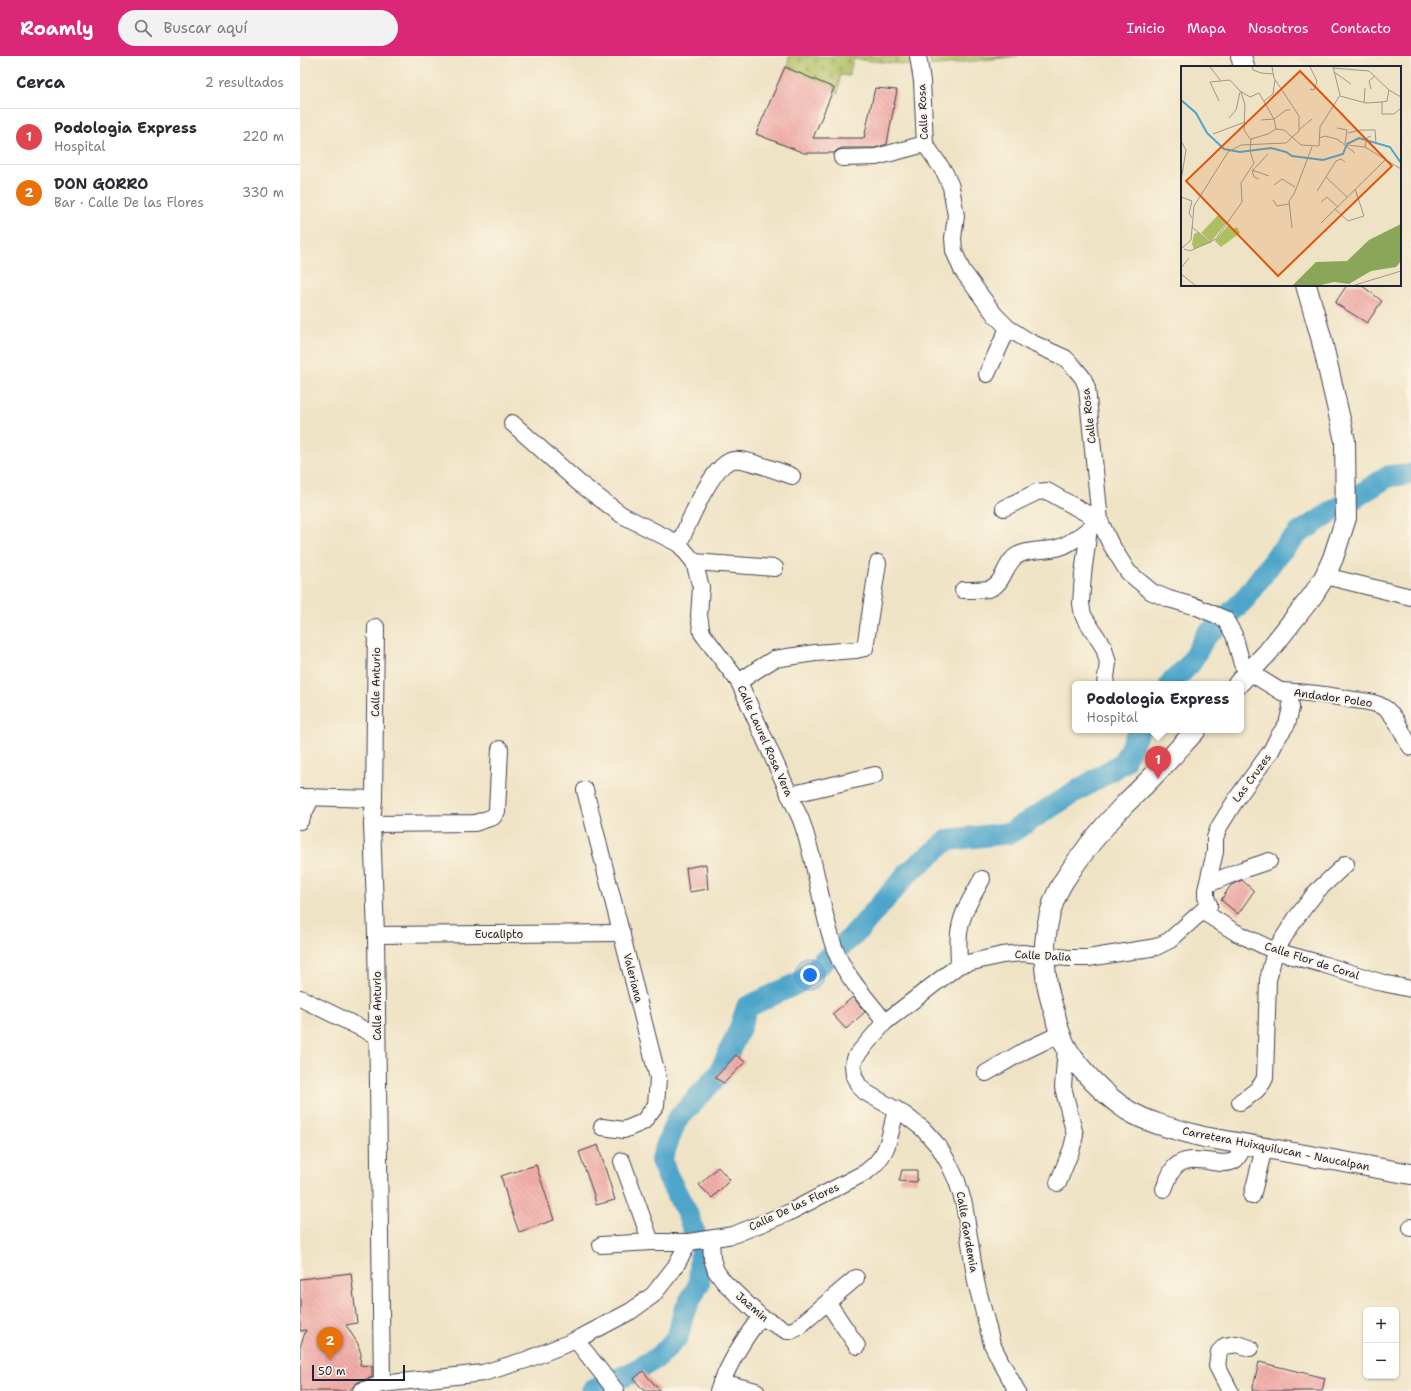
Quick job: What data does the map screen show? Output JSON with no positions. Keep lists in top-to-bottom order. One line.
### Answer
{"streets":{"main road":["Carretera Huixquilucan - Naucalpan"],"street":["Calle Rosa","Calle Anturio","Andador Poleo","Calle Laurel Rosa Vera","Las Cruzes","Eucalipto","Calle Dalia","Calle Flor de Coral","Valeriana","Calle De las Flores","Calle Gardemia","Jazmin"]},"crossings":[["Calle Rosa","Las Cruzes"],["Calle Anturio","Eucalipto"],["Andador Poleo","Las Cruzes"],["Calle Laurel Rosa Vera","Calle Dalia"],["Las Cruzes","Calle Dalia"],["Las Cruzes","Calle Flor de Coral"],["Eucalipto","Valeriana"],["Calle Dalia","Calle Flor de Coral"],["Calle Dalia","Carretera Huixquilucan - Naucalpan"],["Calle Dalia","Calle Gardemia"],["Calle De las Flores","Calle Gardemia"],["Calle De las Flores","Jazmin"]],"scale_bar":"50 m","page":{"header":"Roamly","search":"Buscar aquí","nav":["Inicio","Mapa","Nosotros","Contacto"],"heading":["Cerca","2 resultados"],"list":[{"mark":"1","name":"Podologia Express","note":"Hospital","value":"220 m"},{"mark":"2","name":"DON GORRO","note":"Bar · Calle De las Flores","value":"330 m"}],"popup":["Podologia Express","Hospital"],"pins":["1","2"],"map_buttons":["+","−"],"scale":"50 m"}}
